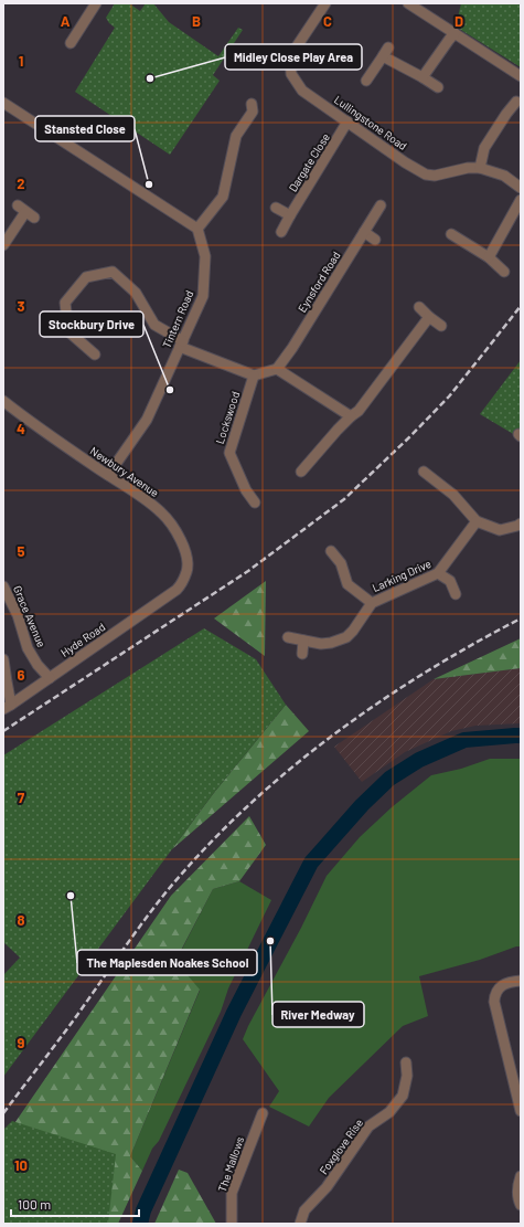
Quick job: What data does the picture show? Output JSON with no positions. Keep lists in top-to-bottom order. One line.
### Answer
{"streets":{"street":["Lullingstone Road","Dargate Close","Eynsford Road","Tintern Road","Lockswood","Newbury Avenue","Larking Drive","Grace Avenue","Hyde Road","Foxglove Rise","The Mallows"]},"crossings":[["Lullingstone Road","Dargate Close"],["Tintern Road","Newbury Avenue"],["Newbury Avenue","Hyde Road"],["Grace Avenue","Hyde Road"]],"places":["Midley Close Play Area","Stansted Close","Stockbury Drive","The Maplesden Noakes School","River Medway"],"scale_bar":"100 m","grid":{"columns":["A","B","C","D"],"rows":["1","2","3","4","5","6","7","8","9","10"]}}
